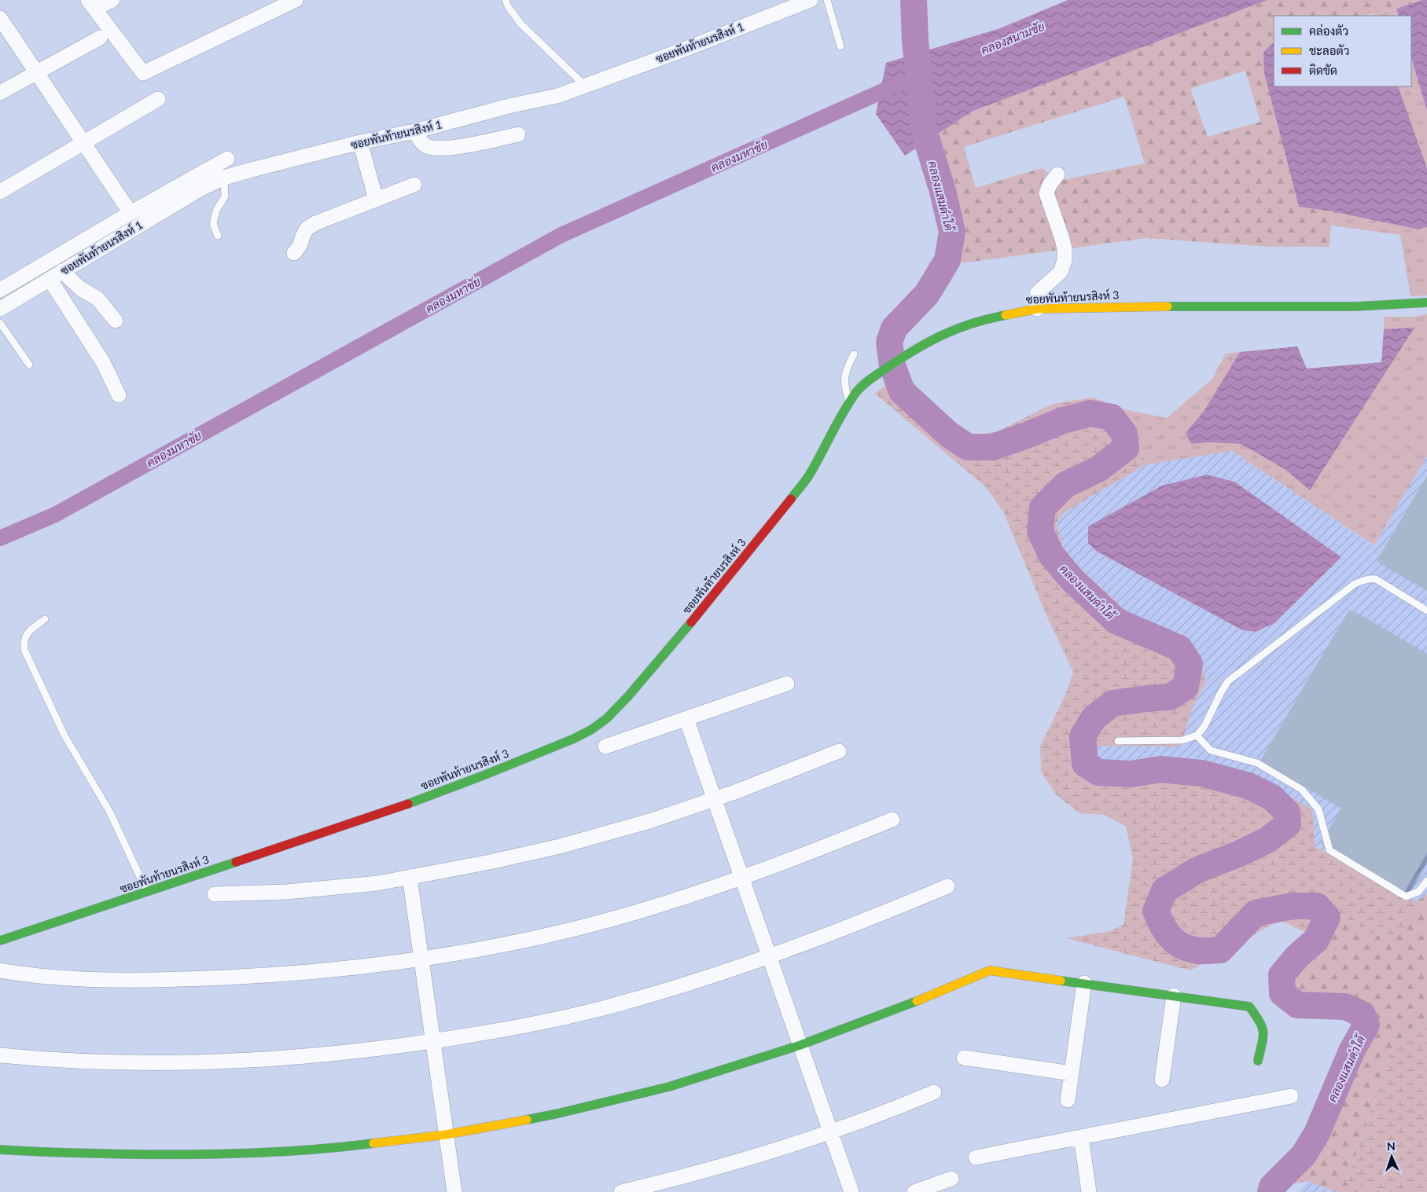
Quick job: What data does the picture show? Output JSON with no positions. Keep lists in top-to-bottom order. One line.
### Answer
{"streets":{"street":["ซอยพันท้ายนรสิงห์ 1","ซอยพันท้ายนรสิงห์ 3"]},"water":["คลองสนามชัย","คลองมหาชัย","คลองแสมดำใต้"],"legend":["คล่องตัว","ชะลอตัว","ติดขัด"],"north":"top"}
